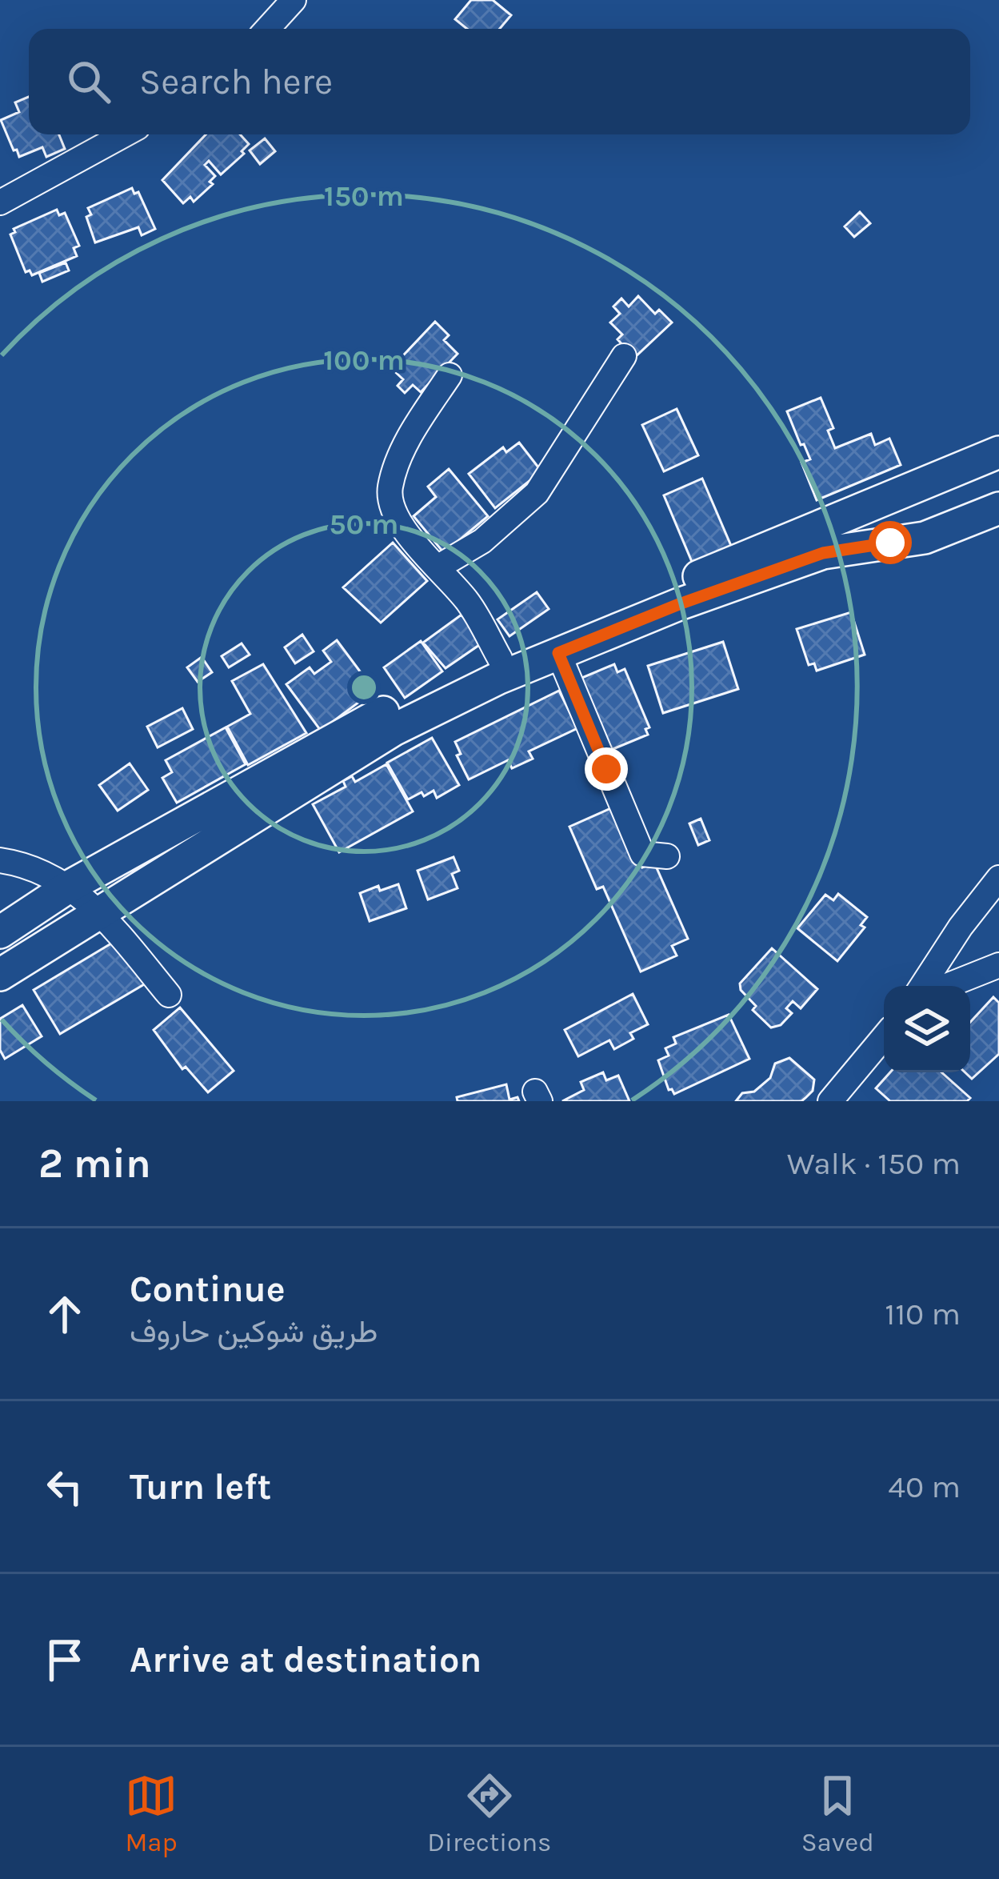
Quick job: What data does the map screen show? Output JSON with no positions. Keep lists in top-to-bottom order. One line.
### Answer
{"page":{"search":"Search here","heading":["2 min","Walk · 150 m"],"list":[["Continue","طريق شوكين حاروف","110 m"],["Turn left","40 m"],"Arrive at destination"],"nav":["Map","Directions","Saved"]},"rings":["150 m","100 m","50 m"]}
